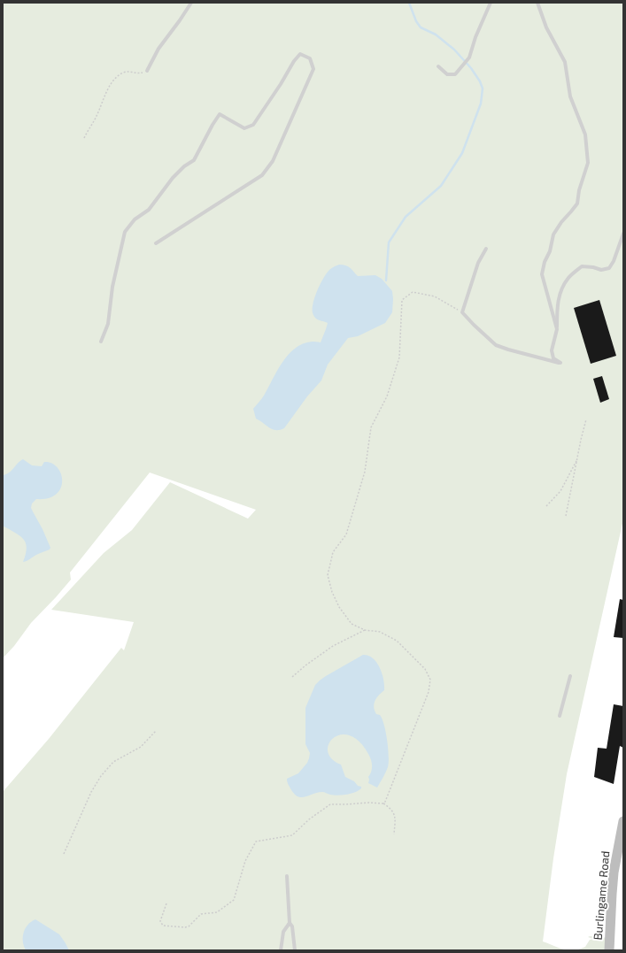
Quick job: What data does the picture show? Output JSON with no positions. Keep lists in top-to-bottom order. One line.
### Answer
{"streets":{"street":["Burlingame Road"]}}
